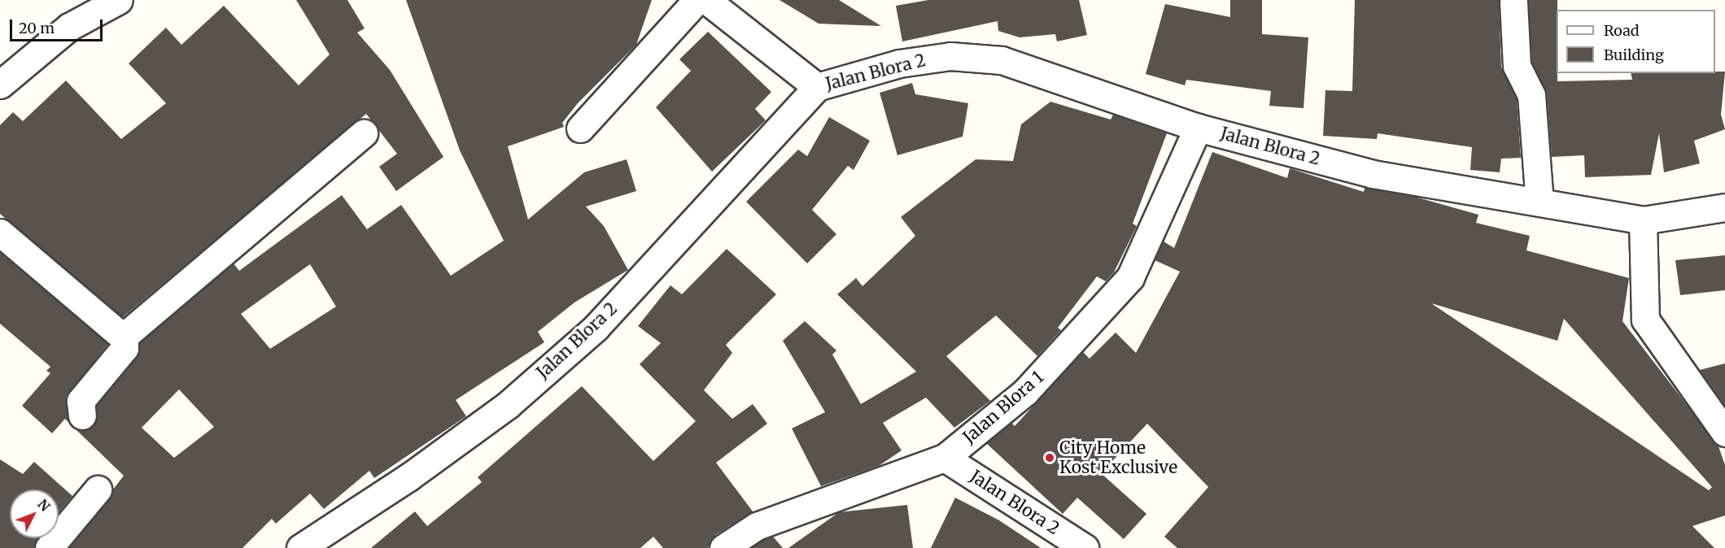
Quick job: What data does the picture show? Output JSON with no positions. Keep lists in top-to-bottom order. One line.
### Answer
{"streets":{"street":["Jalan Blora 2","Jalan Blora 1"]},"crossings":[["Jalan Blora 2","Jalan Blora 1"]],"places":["City Home Kost Exclusive"],"legend":["Road","Building"],"scale_bar":"20 m","north":"top right"}
